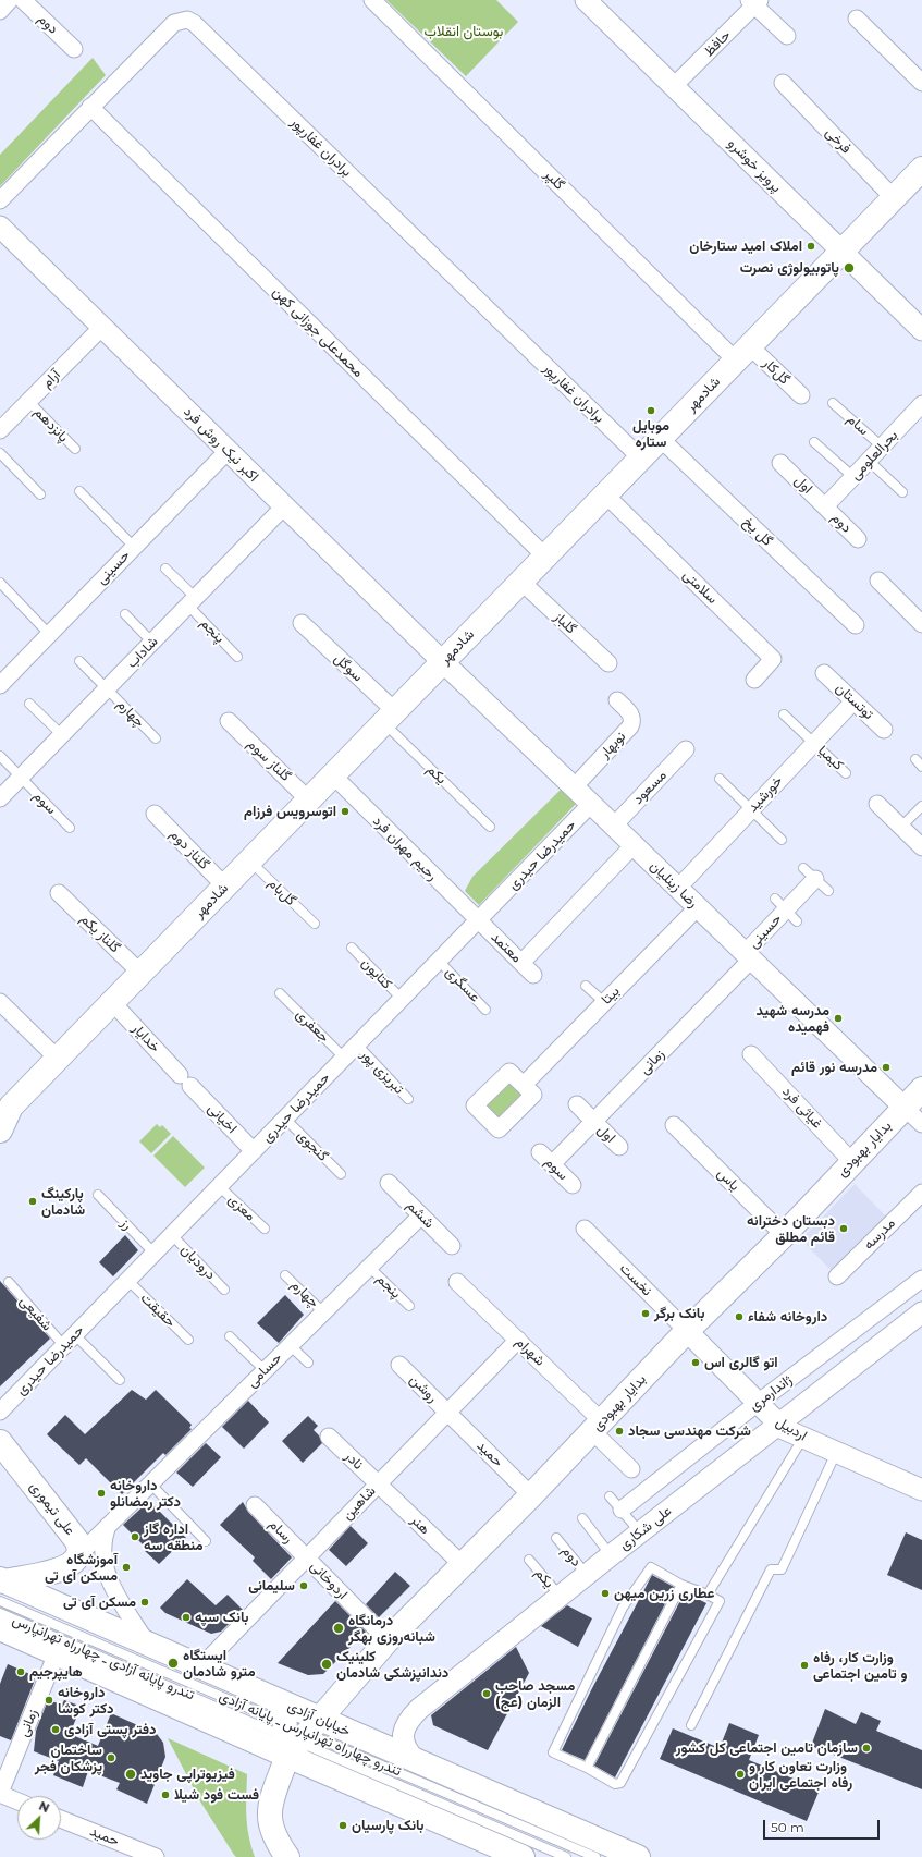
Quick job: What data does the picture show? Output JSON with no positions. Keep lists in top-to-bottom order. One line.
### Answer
{"streets":{"main road":["شادمهر","بدایار بهبودی","علی تیموری","خیابان آزادی"],"street":["دوم","حافظ","فرخی","برادران غفارپور","پرویز خوشرو","گلپر","محمدعلی جوزانی کهن","گل‌کار","آرام","اکبر نیک روش فرد","بحرالعلومی","اول","گل یخ","حسینی","سلامتی","گلباز","شاداب","سوگل","توتستان","نوبهار","گلناز سوم","مسعود","خورشید","سوم","رحیم مهران فرد","گلناز دوم","حمیدرضا حیدری","رضا زینلیان","گلناز یکم","معتمد","بیتا","خدایار","زمانی","غیاثی فرد","اخیانی","یاس","ششم","مدرسه","نخست","شهرام","حسامی","روشن","ژاندارمری","اردبیل","حمید","نادر","شاهین","هنر","علی شکاری","رسام","اردوخانی"],"lane":["پانزدهم","سام","پنجم","چهارم","کیمیا","یکم","گل‌بام","کتایون","عسگری","جعفری","تبریزی‌ پور","گنجوی","معزی","رز","درودیان","حقیقت","شفیعی","تندرو پایانه آزادی ـ چهارراه تهرانپارس","تندرو چهارراه تهرانپارس ـ پایانه آزادی"]},"crossings":[["دوم","بحرالعلومی"],["دوم","اول"],["دوم","علی شکاری"],["حافظ","پرویز خوشرو"],["فرخی","شادمهر"],["برادران غفارپور","محمدعلی جوزانی کهن"],["برادران غفارپور","شادمهر"],["پرویز خوشرو","شادمهر"],["گلپر","گل‌کار"],["گلپر","شادمهر"],["محمدعلی جوزانی کهن","شادمهر"],["گل‌کار","شادمهر"],["آرام","پانزدهم"],["آرام","اکبر نیک روش فرد"],["شادمهر","اکبر نیک روش فرد"],["شادمهر","گل یخ"],["شادمهر","سلامتی"],["شادمهر","گلباز"],["شادمهر","سوگل"],["شادمهر","گلناز سوم"],["شادمهر","یکم"],["شادمهر","رحیم مهران فرد"],["شادمهر","گلناز دوم"],["شادمهر","رضا زینلیان"],["شادمهر","گل‌بام"],["شادمهر","گلناز یکم"],["شادمهر","خدایار"],["سام","بحرالعلومی"],["اکبر نیک روش فرد","حسینی"],["اکبر نیک روش فرد","شاداب"],["اکبر نیک روش فرد","رضا زینلیان"],["بحرالعلومی","اول"],["اول","زمانی"],["حسینی","رضا زینلیان"],["حسینی","زمانی"],["پنجم","شاداب"],["پنجم","حسامی"],["شاداب","چهارم"],["شاداب","سوم"],["سوگل","یکم"],["توتستان","خورشید"],["چهارم","حسامی"],["نوبهار","رضا زینلیان"],["کیمیا","خورشید"],["یکم","علی شکاری"],["مسعود","رضا زینلیان"],["خورشید","رضا زینلیان"],["سوم","زمانی"],["رحیم مهران فرد","حمیدرضا حیدری"],["رحیم مهران فرد","معتمد"],["حمیدرضا حیدری","رضا زینلیان"],["حمیدرضا حیدری","معتمد"],["حمیدرضا حیدری","کتایون"],["حمیدرضا حیدری","عسگری"],["حمیدرضا حیدری","جعفری"],["حمیدرضا حیدری","تبریزی‌ پور"],["حمیدرضا حیدری","اخیانی"],["حمیدرضا حیدری","گنجوی"],["حمیدرضا حیدری","معزی"],["حمیدرضا حیدری","رز"],["حمیدرضا حیدری","درودیان"],["حمیدرضا حیدری","حقیقت"],["حمیدرضا حیدری","شفیعی"],["رضا زینلیان","بیتا"],["رضا زینلیان","زمانی"],["رضا زینلیان","بدایار بهبودی"],["خدایار","اخیانی"],["زمانی","خیابان آزادی"],["غیاثی فرد","بدایار بهبودی"],["بدایار بهبودی","یاس"],["بدایار بهبودی","نخست"],["بدایار بهبودی","شهرام"],["بدایار بهبودی","اردبیل"],["بدایار بهبودی","حمید"],["بدایار بهبودی","هنر"],["بدایار بهبودی","اردوخانی"],["بدایار بهبودی","تندرو پایانه آزادی ـ چهارراه تهرانپارس"],["بدایار بهبودی","خیابان آزادی"],["بدایار بهبودی","تندرو چهارراه تهرانپارس ـ پایانه آزادی"],["ششم","حسامی"],["نخست","اردبیل"],["شهرام","شاهین"],["حسامی","علی تیموری"],["روشن","حمید"],["روشن","شاهین"],["ژاندارمری","اردبیل"],["اردبیل","علی شکاری"],["حمید","شاهین"],["نادر","شاهین"],["نادر","هنر"],["شاهین","هنر"],["شاهین","رسام"],["شاهین","اردوخانی"],["شاهین","خیابان آزادی"],["علی تیموری","خیابان آزادی"],["علی تیموری","تندرو چهارراه تهرانپارس ـ پایانه آزادی"],["علی شکاری","خیابان آزادی"],["رسام","اردوخانی"],["تندرو پایانه آزادی ـ چهارراه تهرانپارس","خیابان آزادی"],["تندرو پایانه آزادی ـ چهارراه تهرانپارس","تندرو چهارراه تهرانپارس ـ پایانه آزادی"],["خیابان آزادی","تندرو چهارراه تهرانپارس ـ پایانه آزادی"]],"parks":["بوستان انقلاب"],"places":["املاک امید ستارخان","پاتوبیولوژی نصرت","موبایل ستاره","اتوسرویس فرزام","مدرسه شهید فهمیده","مدرسه نور قائم","پارکینگ شادمان","دبستان دخترانه قائم مطلق","بانک برگر","داروخانه شفاء","اتو گالری اس","شرکت مهندسی سجاد","داروخانه دکتر رمضانلو","اداره گاز منطقه سه","آموزشگاه مسکن آی تی","سلیمانی","عطاری زرین میهن","مسکن آی تی","بانک سپه","درمانگاه شبانه‌روزی بهگر","ایستگاه مترو شادمان","کلینیک دندانپزشکی شادمان","وزارت کار، رفاه و تامین اجتماعی","هایپرجیم","مسجد صاحب الزمان (عج)","داروخانه دکتر کوشا","دفتر پستی آزادی","سازمان تامین اجتماعی کل کشور","ساختمان پزشکان فجر","فیزیوتراپی جاوید","وزارت تعاون کار و رفاه اجتماعی ایران","فست فود شیلا","بانک پارسیان"],"scale_bar":"50 m","north":"top right"}
